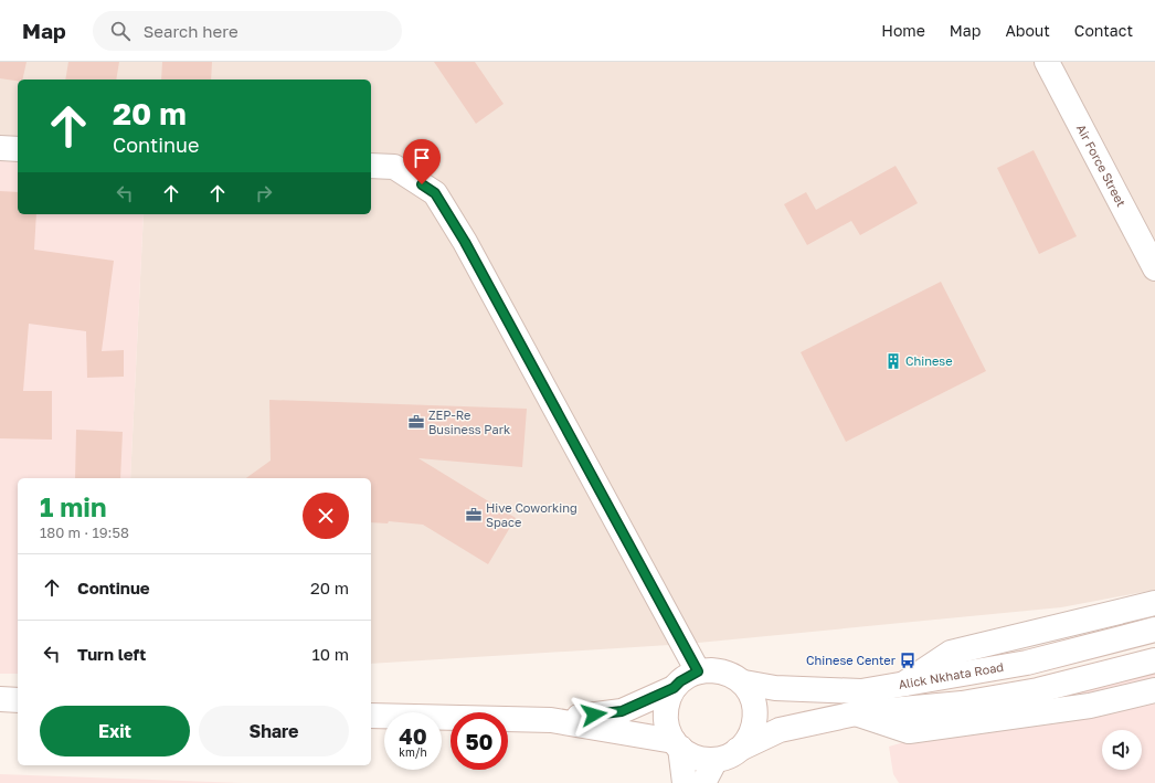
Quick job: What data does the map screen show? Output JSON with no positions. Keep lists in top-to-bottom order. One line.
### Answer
{"streets":{"main road":["Air Force Street","Alick Nkhata Road"]},"places":{"building":["Chinese"],"office":["ZEP-Re Business Park","Hive Coworking Space"],"bus stop":["Chinese Center"]},"page":{"header":"Map","search":"Search here","nav":["Home","Map","About","Contact"],"turn":["20 m","Continue"],"heading":["1 min","180 m · 19:58"],"list":[{"name":"Continue","value":"20 m"},{"name":"Turn left","value":"10 m"}],"buttons":["Exit","Share"],"speed":"40 km/h","limit":"50"}}
